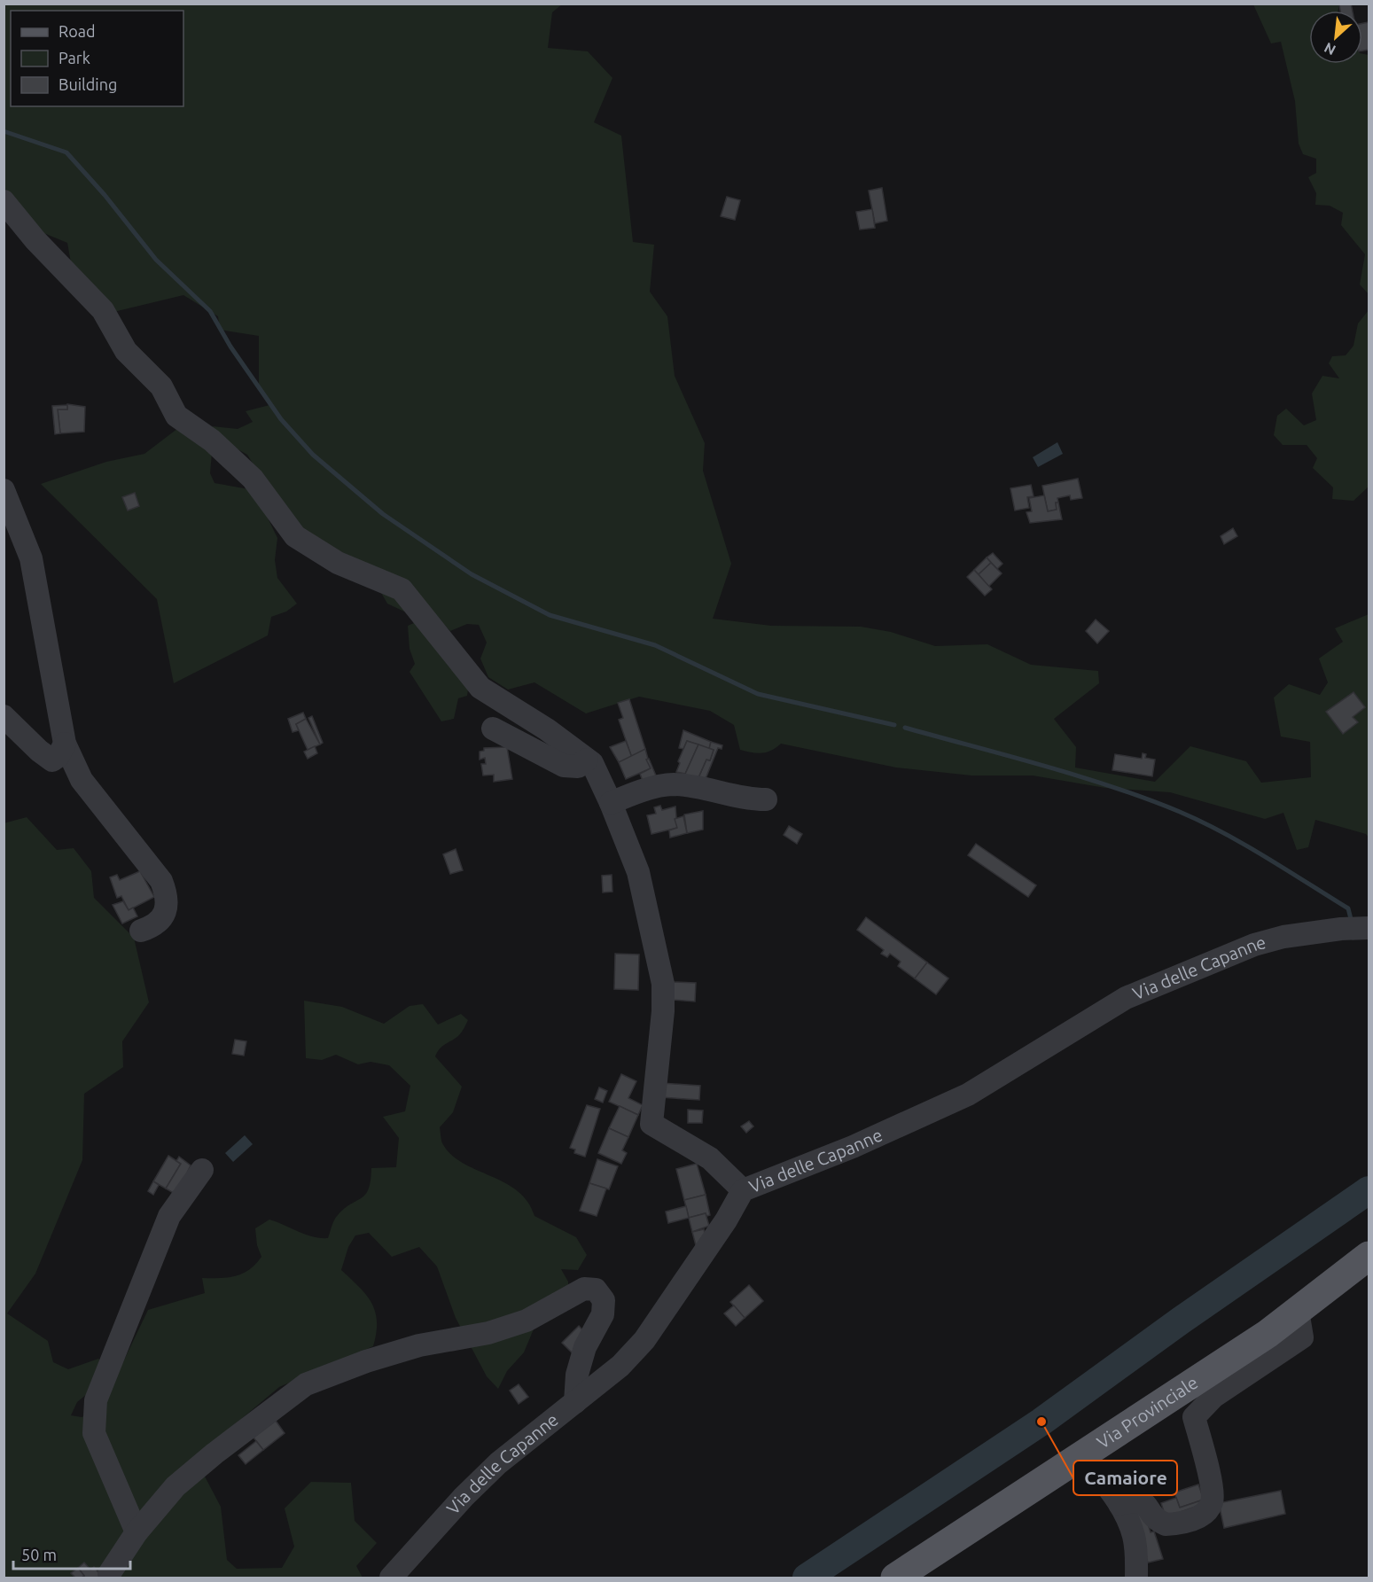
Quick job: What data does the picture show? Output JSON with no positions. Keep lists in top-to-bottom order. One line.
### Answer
{"streets":{"main road":["Via Provinciale"],"street":["Via delle Capanne"]},"places":["Camaiore"],"legend":["Road","Park","Building"],"scale_bar":"50 m","north":"bottom left"}
